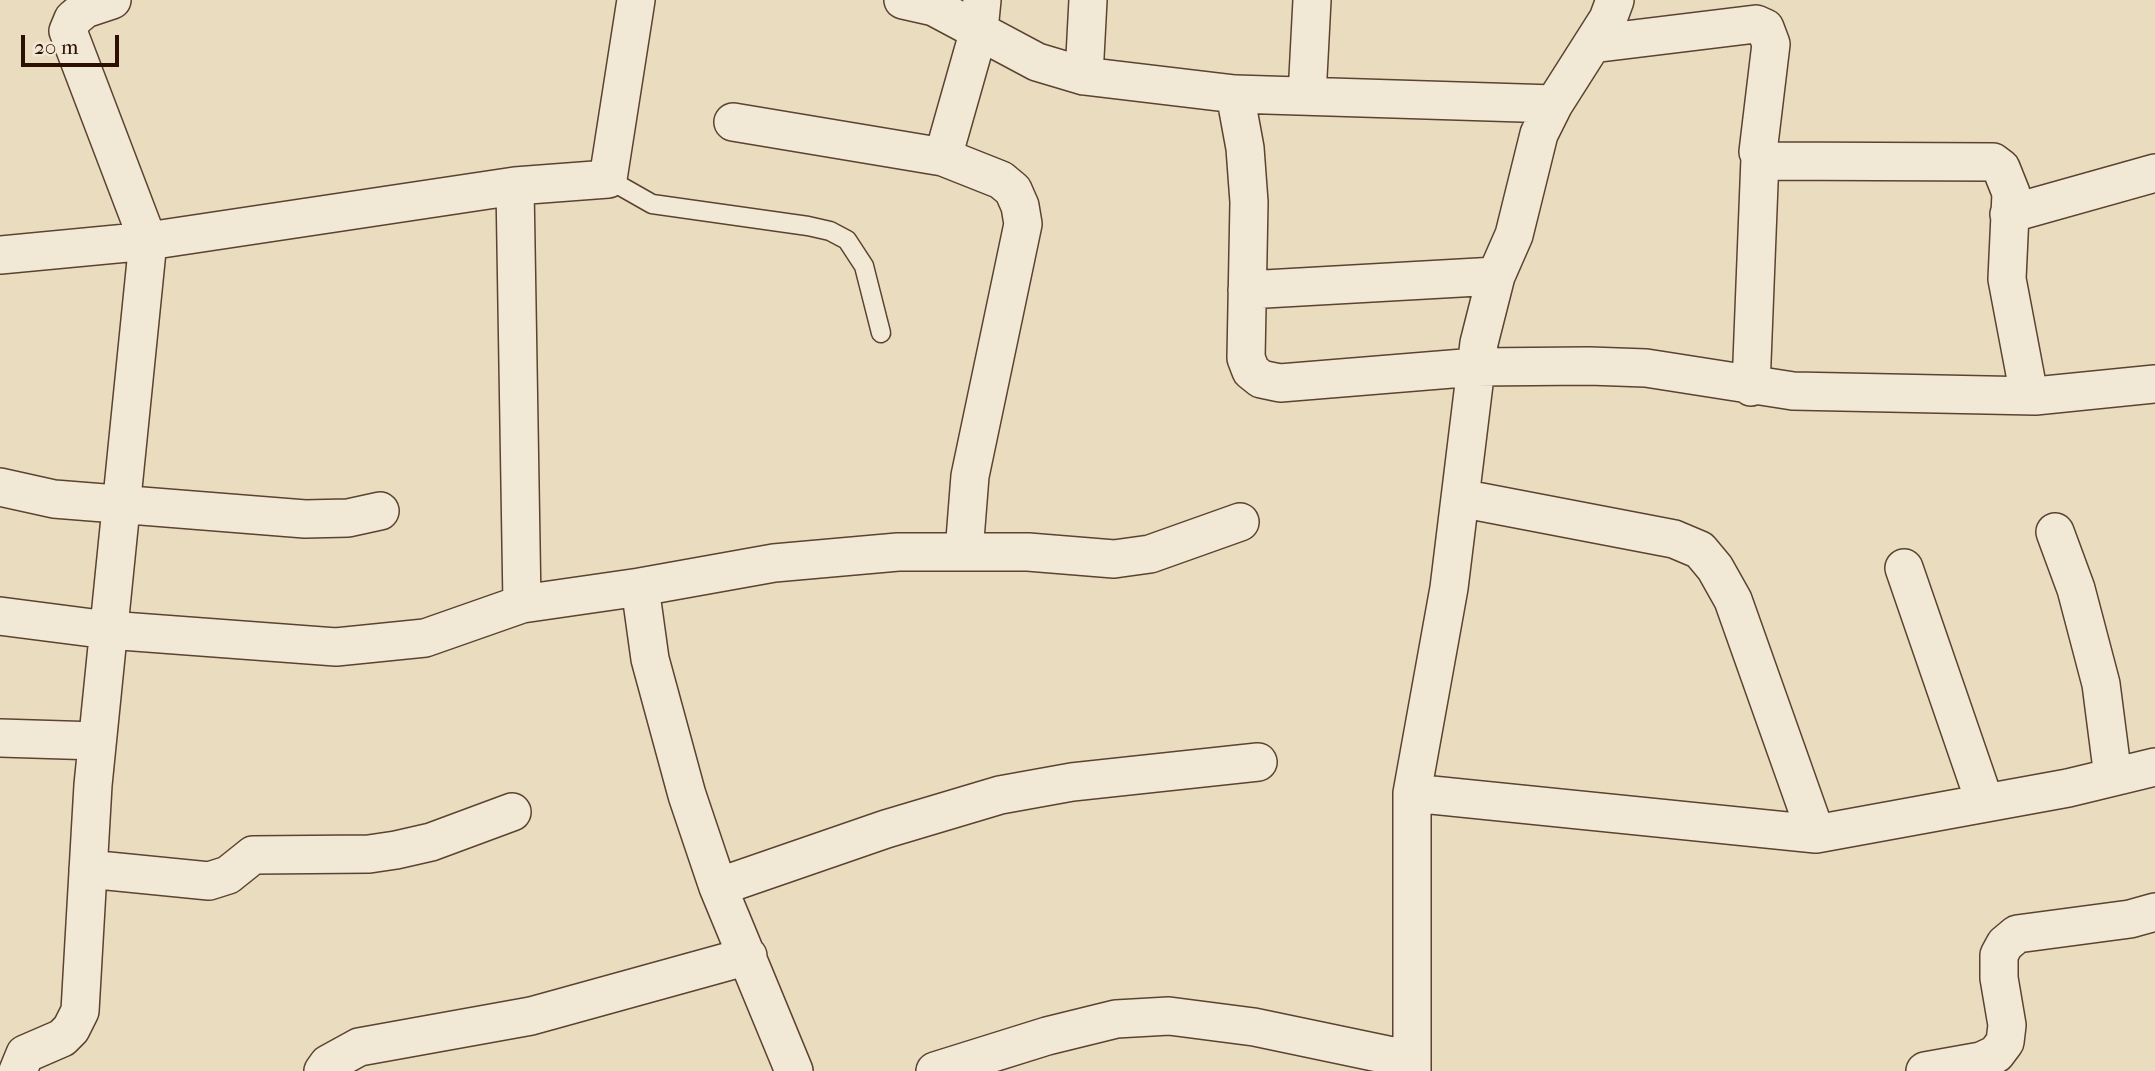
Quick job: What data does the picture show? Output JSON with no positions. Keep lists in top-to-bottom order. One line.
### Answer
{"scale_bar":"20 m"}
